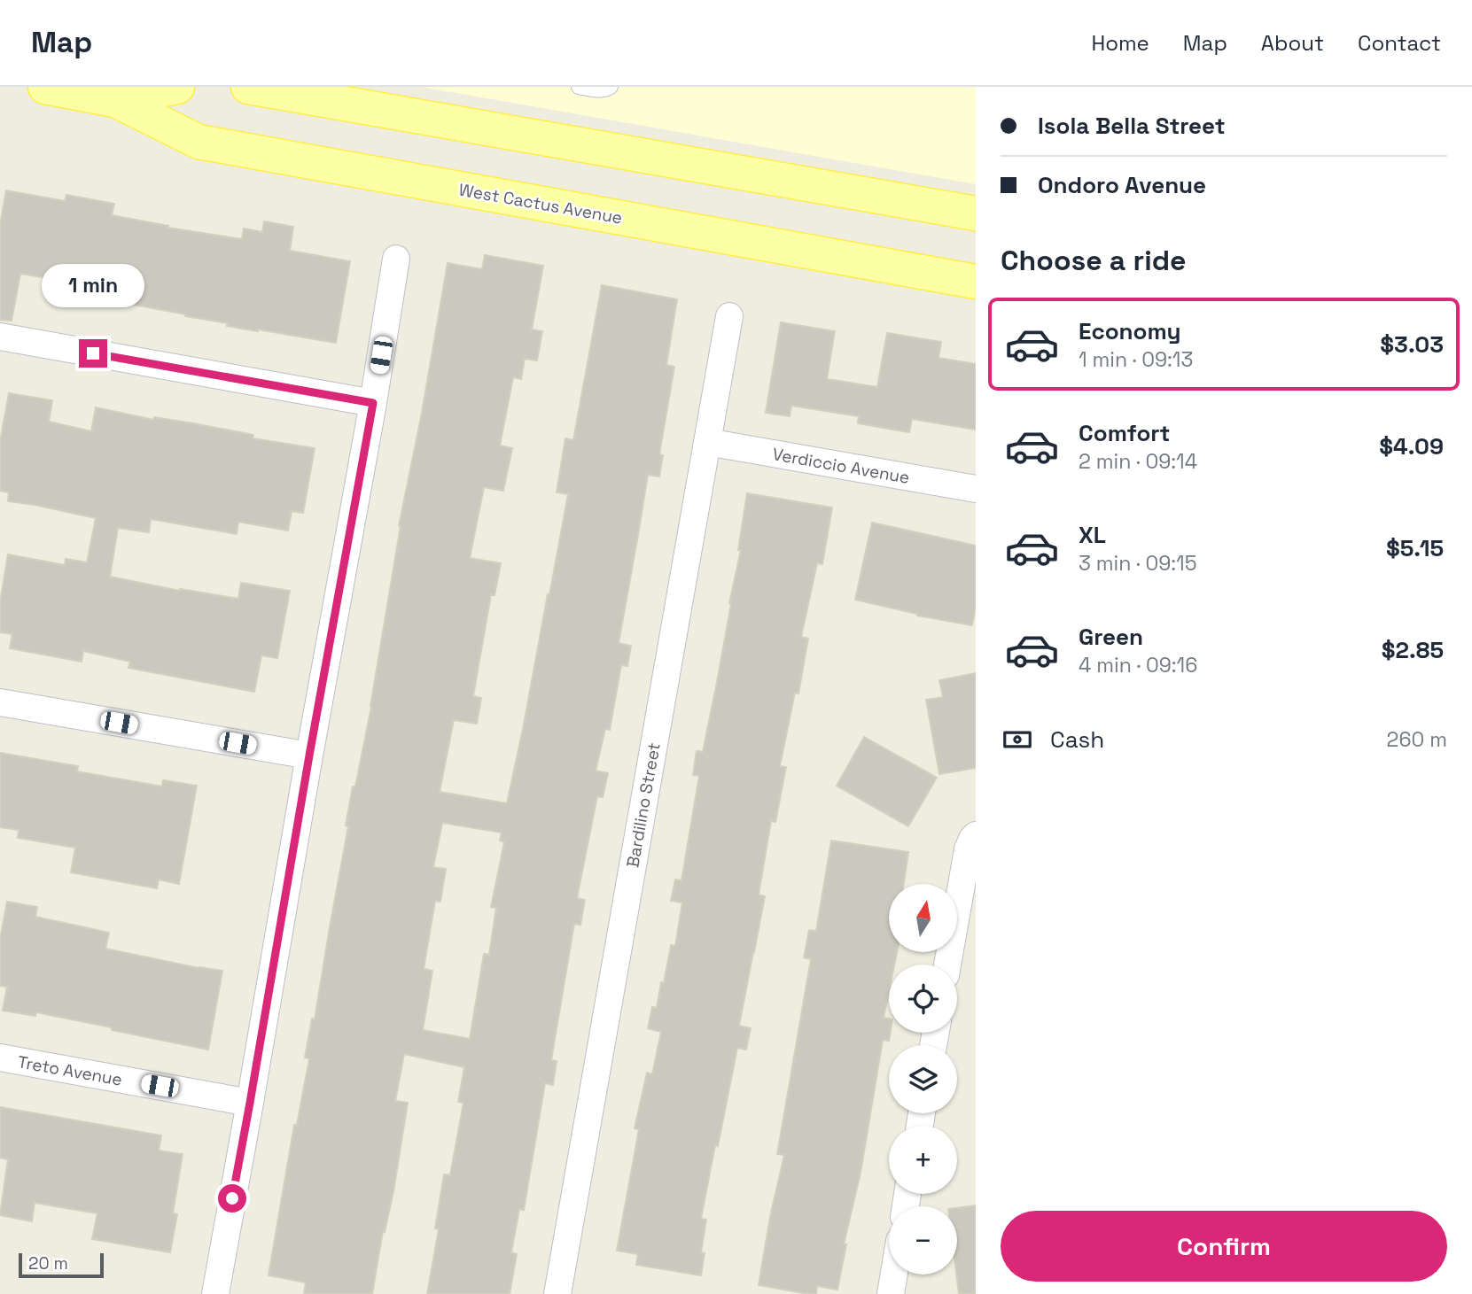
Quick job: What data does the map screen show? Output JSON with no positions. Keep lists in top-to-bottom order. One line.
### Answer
{"streets":{"main road":["West Cactus Avenue"],"street":["Verdiccio Avenue","Bardilino Street","Treto Avenue"]},"crossings":[["Verdiccio Avenue","Bardilino Street"]],"scale_bar":"20 m","north":"top","page":{"header":"Map","nav":["Home","Map","About","Contact"],"banner":["Isola Bella Street","Ondoro Avenue"],"heading":"Choose a ride","bubble":"1 min","list":[{"name":"Economy","note":"1 min · 09:13","value":"$3.03"},{"name":"Comfort","note":"2 min · 09:14","value":"$4.09"},{"name":"XL","note":"3 min · 09:15","value":"$5.15"},{"name":"Green","note":"4 min · 09:16","value":"$2.85"}],"pay":["Cash","260 m"],"map_buttons":["+","−"],"buttons":"Confirm","scale":"20 m"}}
